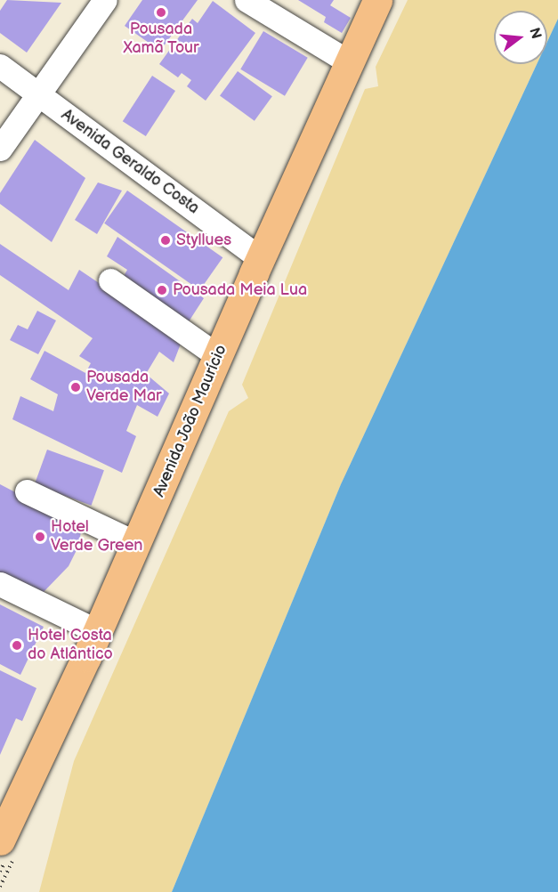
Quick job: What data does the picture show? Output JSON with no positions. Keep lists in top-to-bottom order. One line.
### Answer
{"streets":{"main road":["Avenida João Maurício"],"street":["Avenida Geraldo Costa"]},"crossings":[["Avenida Geraldo Costa","Avenida João Maurício"]],"places":["Pousada Xamã Tour","Styllues","Pousada Meia Lua","Pousada Verde Mar","Hotel Verde Green","Hotel Costa do Atlântico"],"north":"right"}
